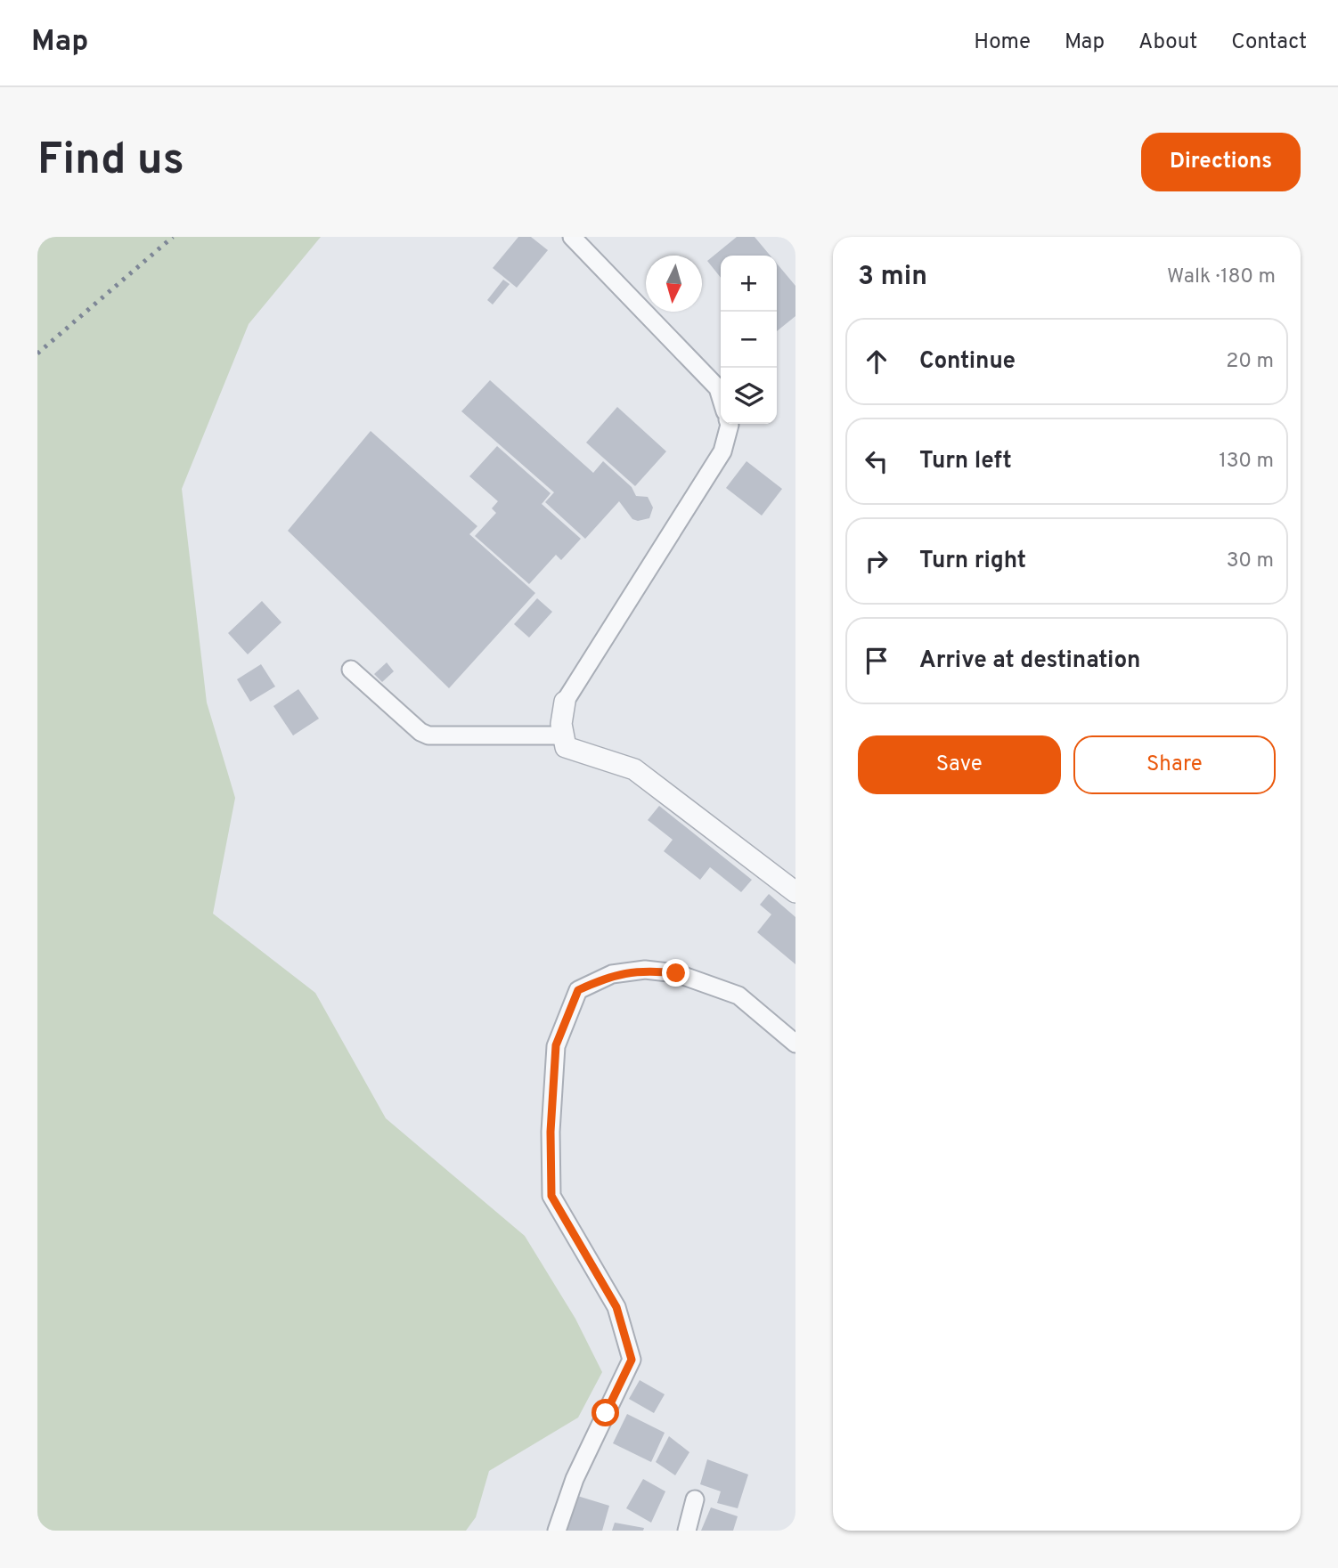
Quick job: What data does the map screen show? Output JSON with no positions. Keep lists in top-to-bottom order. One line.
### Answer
{"north":"bottom","page":{"header":"Map","nav":["Home","Map","About","Contact"],"buttons":["Directions",["Save","Share"]],"title":"Find us","heading":["3 min","Walk · 180 m"],"map_buttons":["+","−"],"list":[["Continue","20 m"],["Turn left","130 m"],["Turn right","30 m"],"Arrive at destination"]}}
